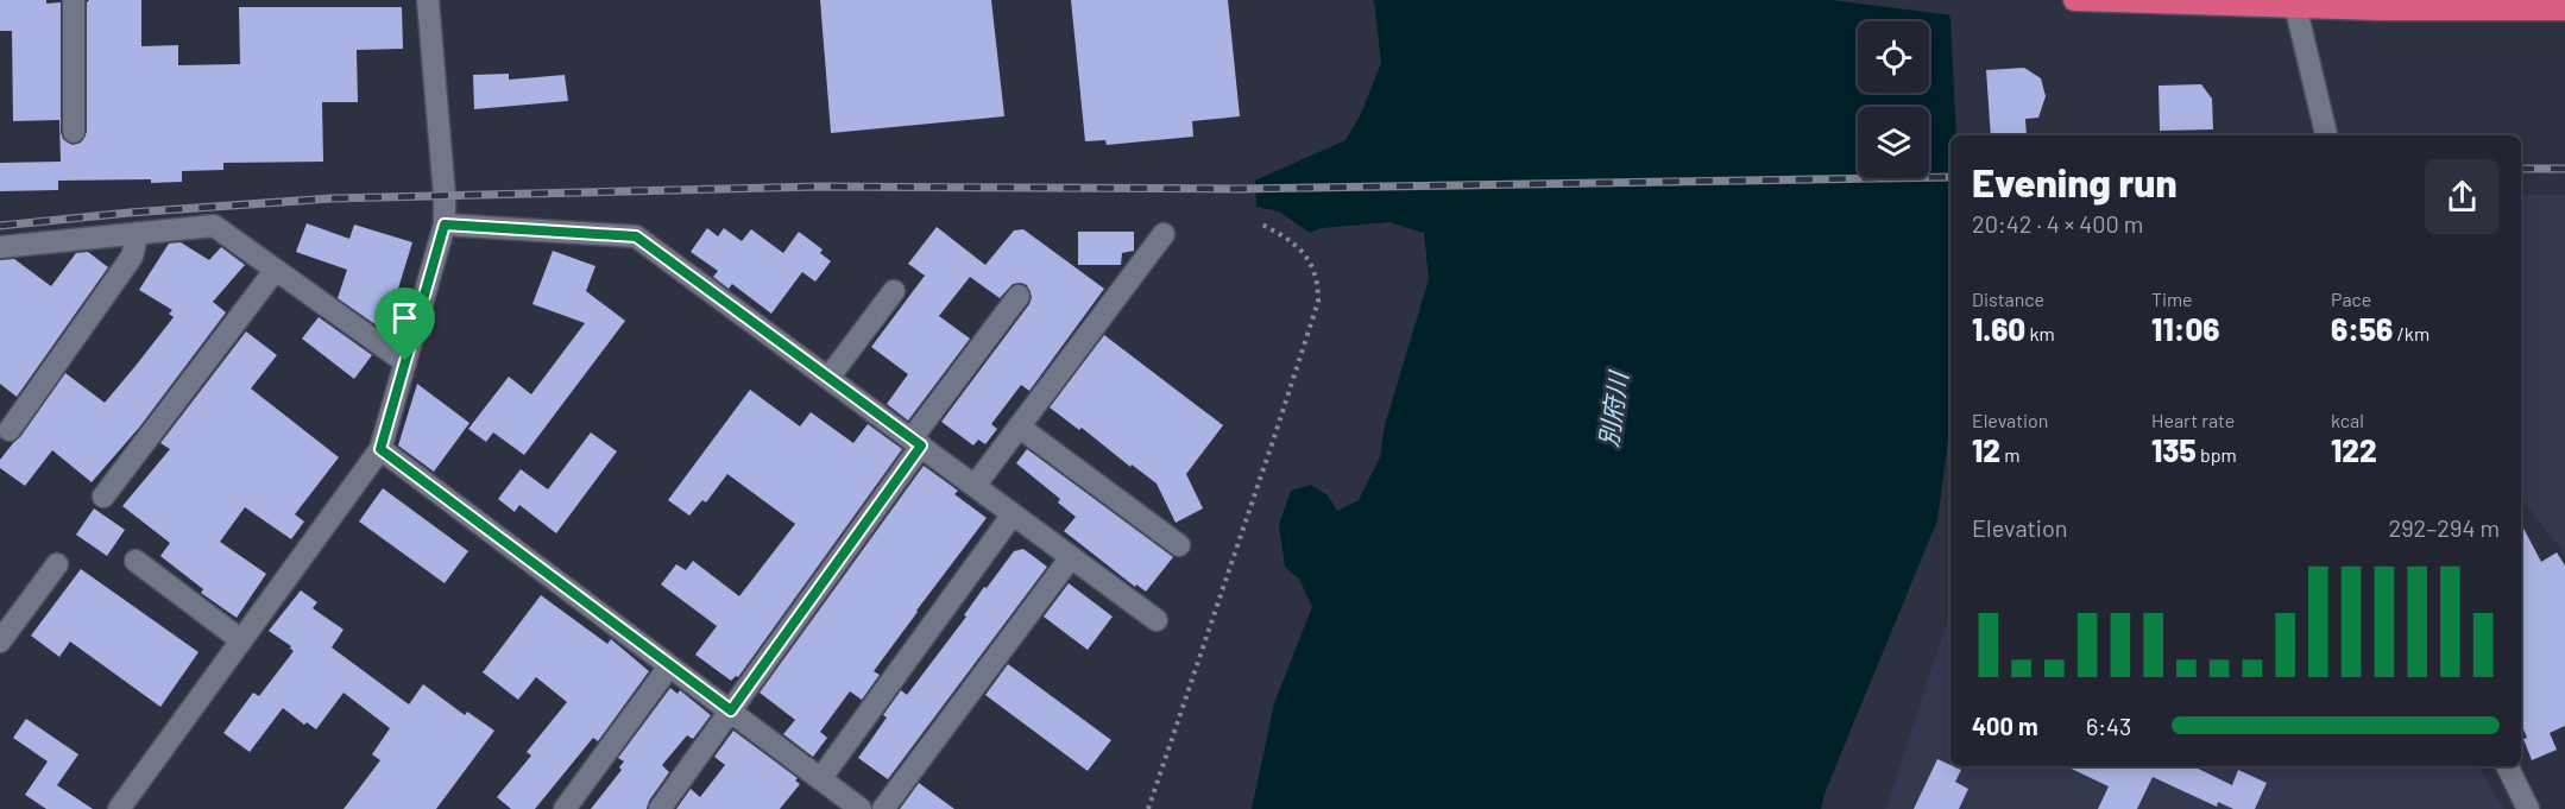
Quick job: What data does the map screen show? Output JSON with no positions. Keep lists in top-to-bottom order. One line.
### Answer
{"water":["別府川"],"page":{"heading":["Evening run","20:42 · 4 × 400 m"],"stats":[["Distance","1.60 km"],["Time","11:06"],["Pace","6:56 /km"],["Elevation","12 m"],["Heart rate","135 bpm"],["kcal","122"]],"chart":["Elevation","292–294 m"],"list":[{"name":"400 m","note":"6:43"}]}}
